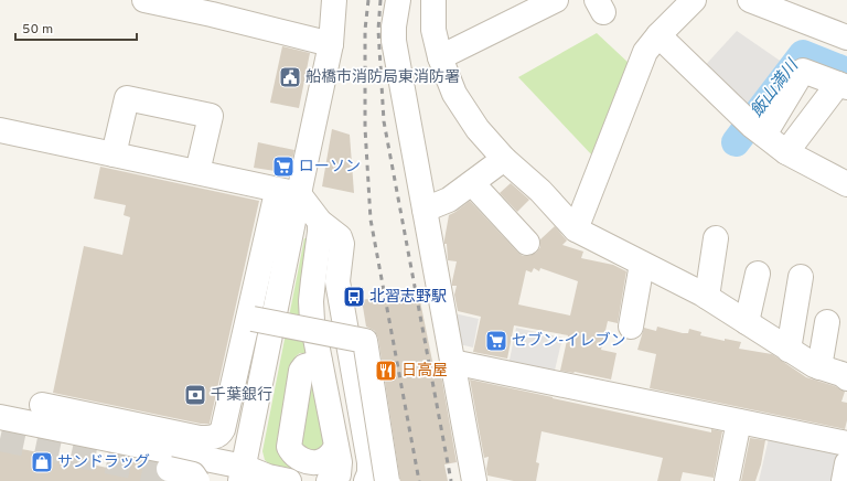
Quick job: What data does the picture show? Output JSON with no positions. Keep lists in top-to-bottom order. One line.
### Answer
{"water":["飯山満川"],"places":{"public building":["船橋市消防局東消防署"],"supermarket":["ローソン","セブン-イレブン"],"bus stop":["北習志野駅"],"restaurant":["日高屋"],"bank":["千葉銀行"],"shop":["サンドラッグ"]},"scale_bar":"50 m"}
